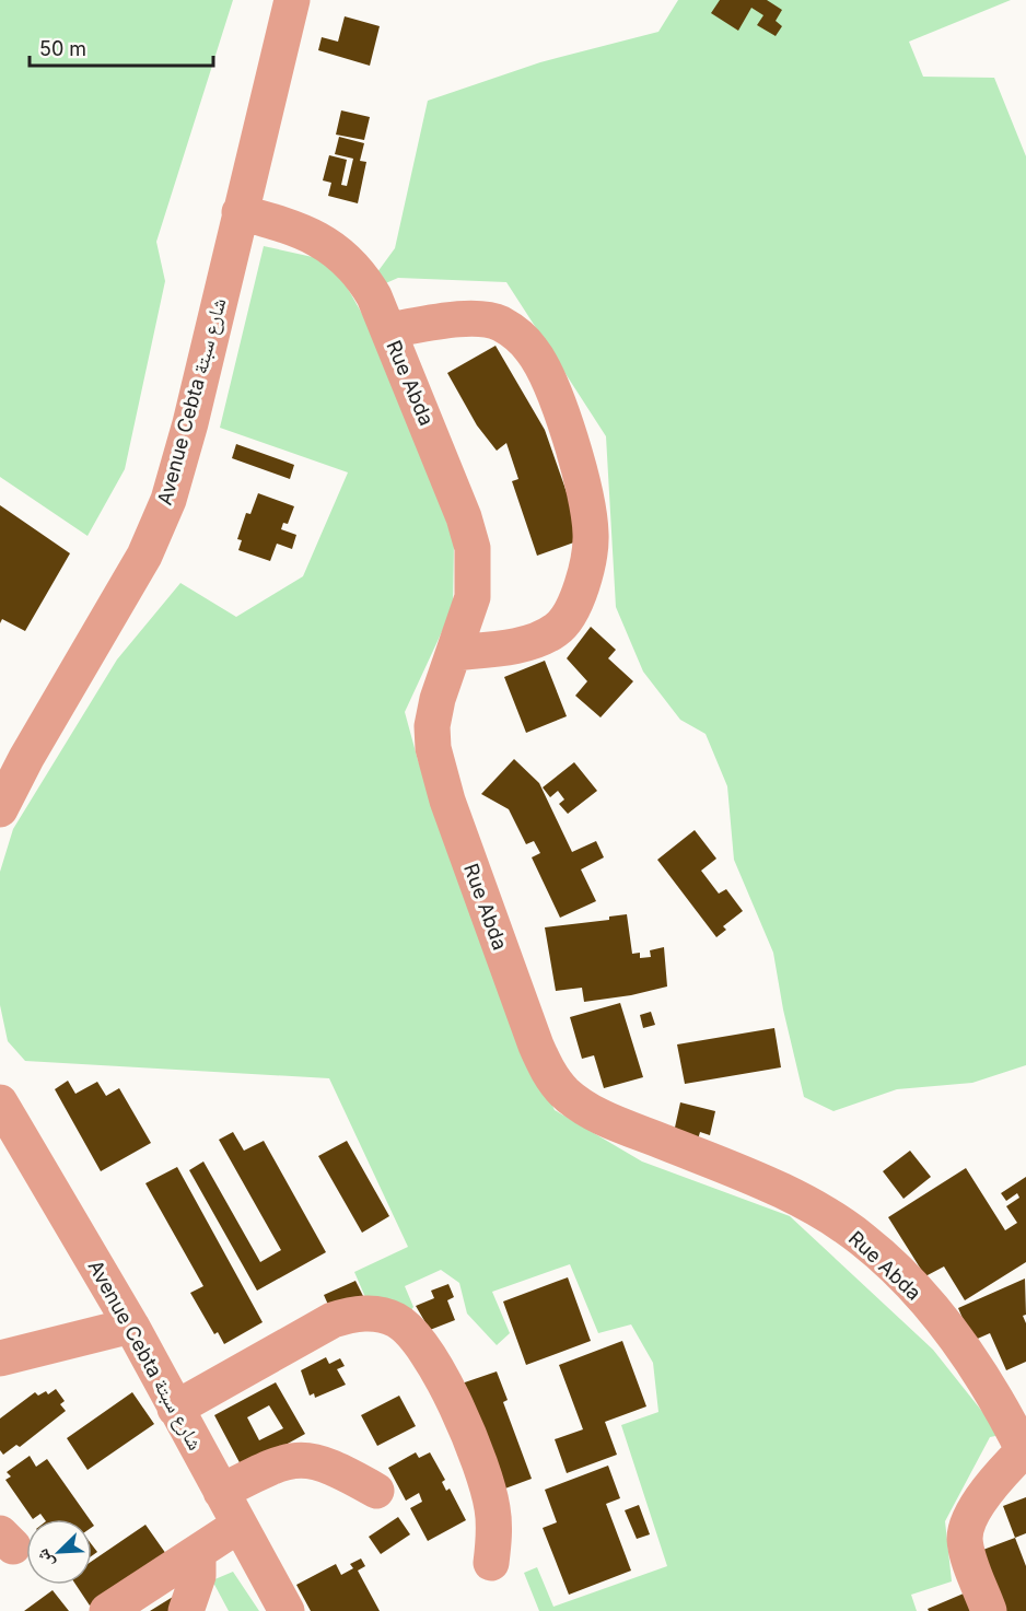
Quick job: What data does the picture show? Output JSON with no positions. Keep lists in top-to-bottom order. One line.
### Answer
{"streets":{"street":["Rue Abda","Avenue Cebta شارع سبتة"]},"crossings":[["Rue Abda","Avenue Cebta شارع سبتة"]],"scale_bar":"50 m","north":"bottom left"}
